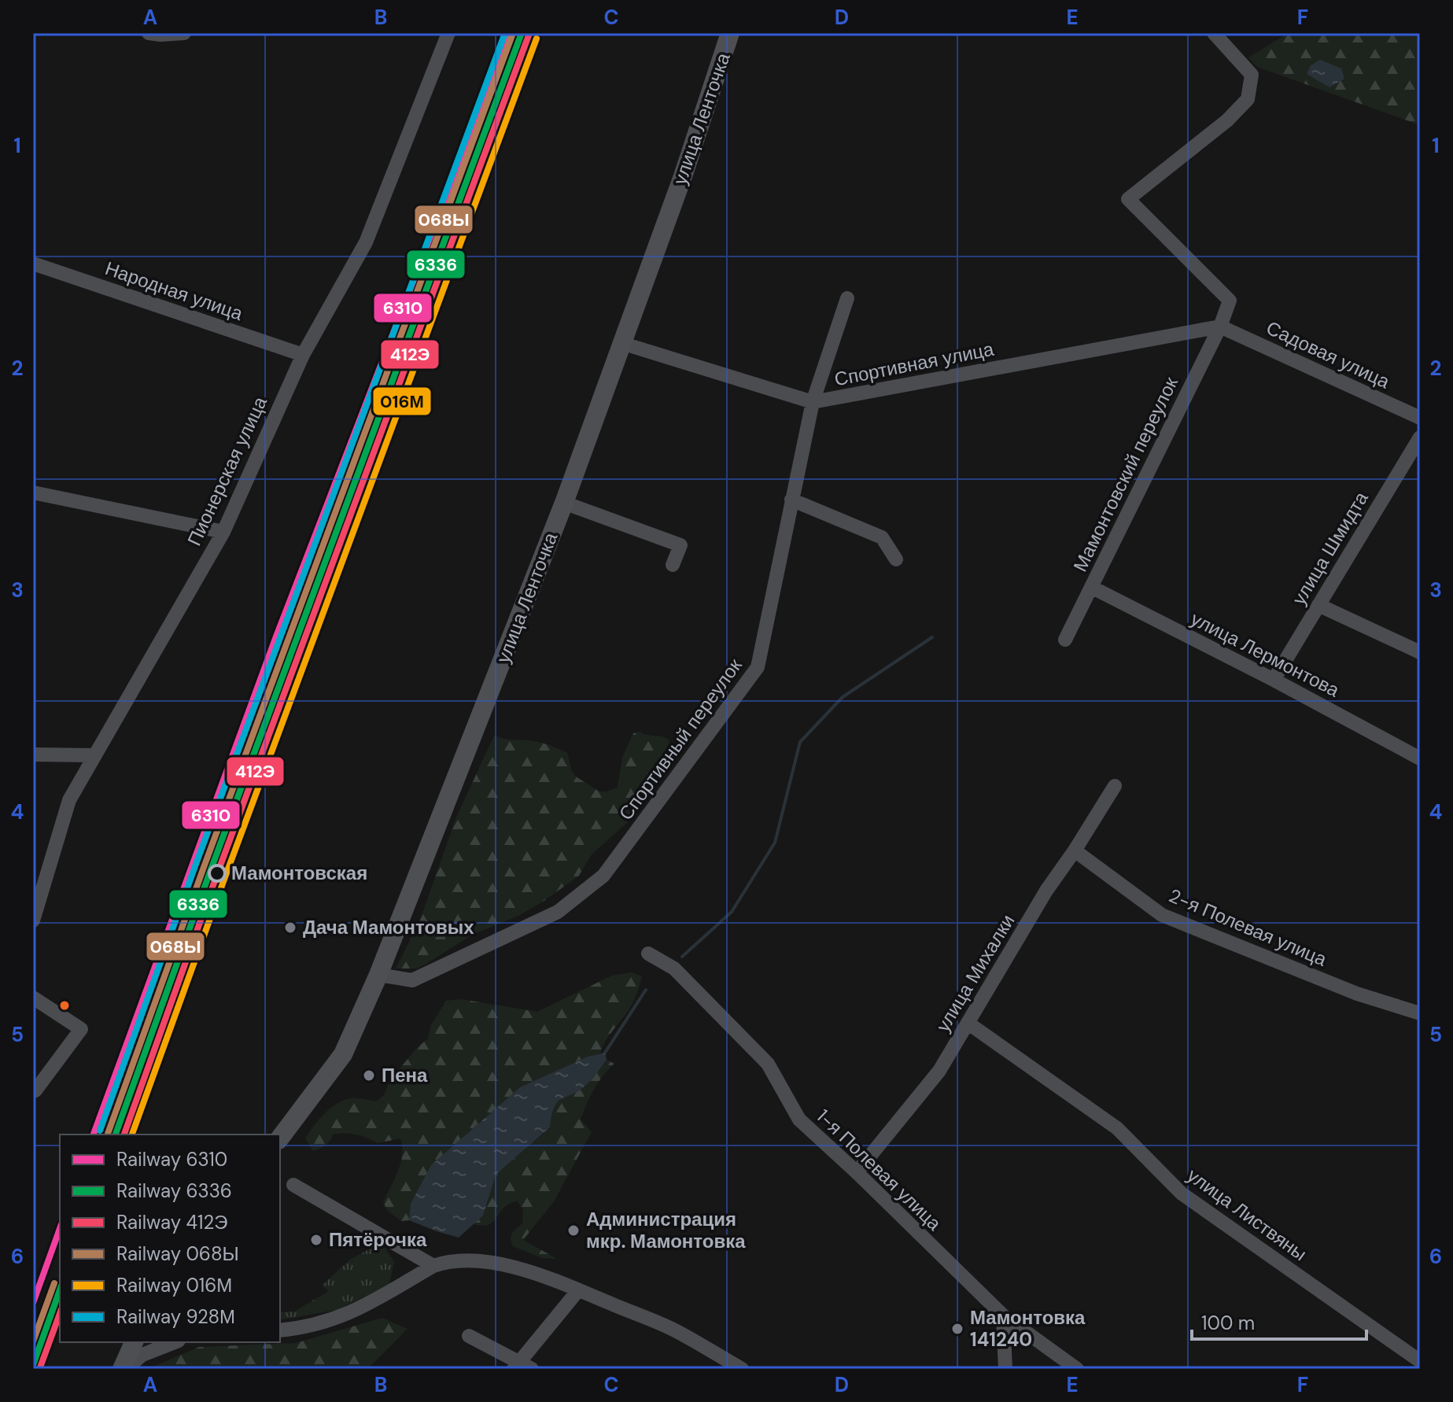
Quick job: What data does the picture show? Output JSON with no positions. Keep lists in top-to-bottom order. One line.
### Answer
{"streets":{"main road":["улица Ленточка"],"street":["Народная улица","Садовая улица","Спортивная улица","Пионерская улица","Мамонтовский переулок","улица Шмидта","улица Лермонтова","Спортивный переулок","2-я Полевая улица","улица Михалки","1-я Полевая улица","улица Листвяны"]},"crossings":[["улица Ленточка","Спортивная улица"],["улица Ленточка","Спортивный переулок"],["Народная улица","Пионерская улица"],["Садовая улица","Спортивная улица"],["Садовая улица","Мамонтовский переулок"],["Спортивная улица","Мамонтовский переулок"],["Спортивная улица","Спортивный переулок"],["Мамонтовский переулок","улица Лермонтова"],["улица Шмидта","улица Лермонтова"],["2-я Полевая улица","улица Михалки"],["улица Михалки","1-я Полевая улица"],["улица Михалки","улица Листвяны"]],"places":["Мамонтовская","Дача Мамонтовых","Пена","Администрация мкр. Мамонтовка","Пятёрочка","Мамонтовка 141240"],"lines":["rail line 6310","rail line 6336","rail line 068Ы","rail line 928М","rail line 412Э","rail line 016М"],"legend":["Railway 6310","Railway 6336","Railway 412Э","Railway 068Ы","Railway 016М","Railway 928М"],"scale_bar":"100 m","grid":{"columns":["A","B","C","D","E","F"],"rows":["1","2","3","4","5","6"]}}
